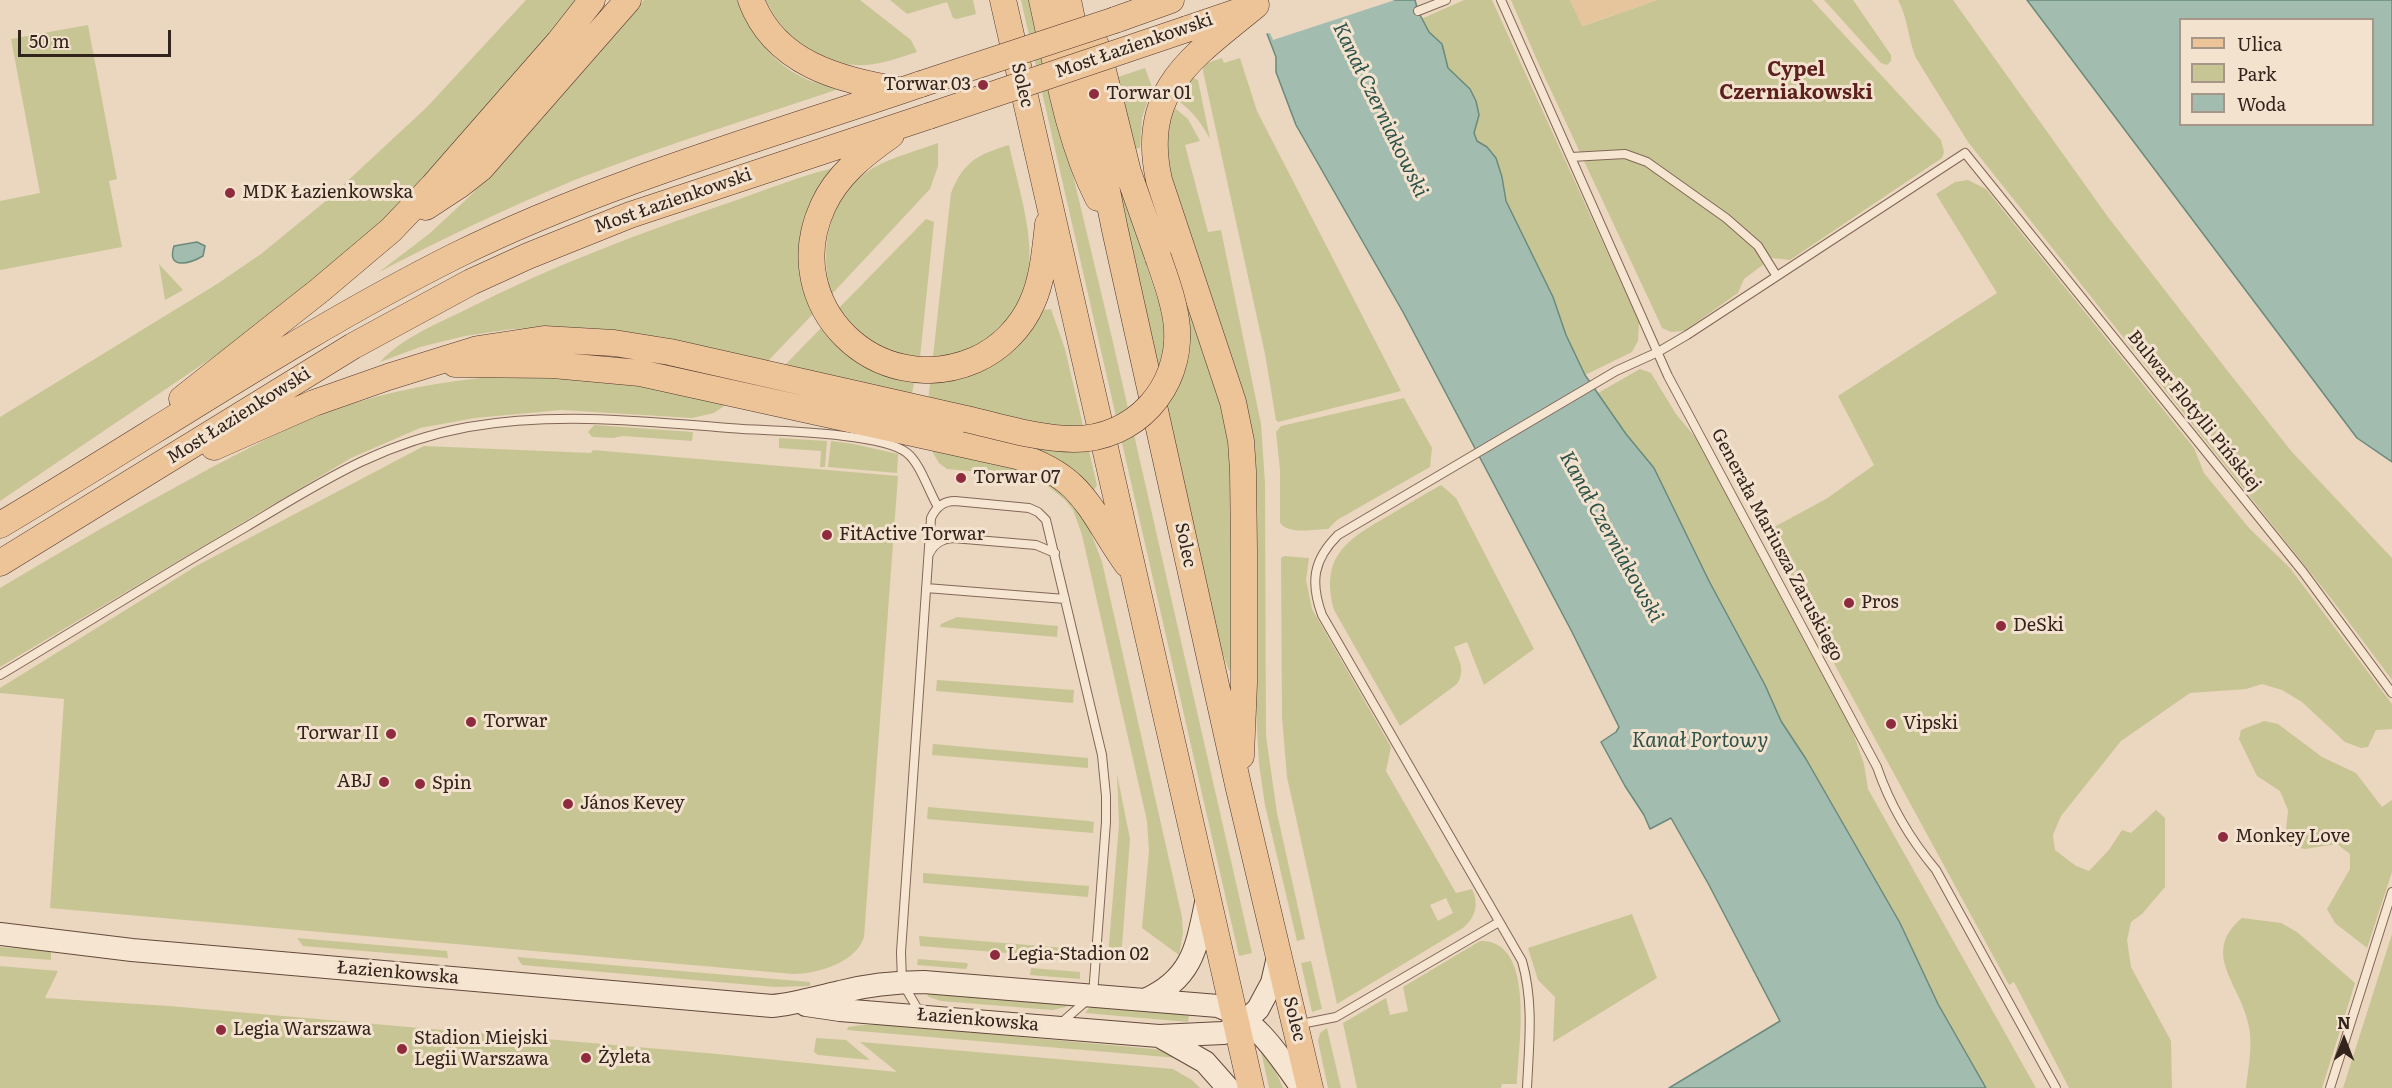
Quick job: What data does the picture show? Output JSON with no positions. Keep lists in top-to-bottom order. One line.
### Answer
{"streets":{"main road":["Most Łazienkowski","Solec"],"street":["Łazienkowska"],"lane":["Bulwar Flotylli Pińskiej","Generała Mariusza Zaruskiego"]},"crossings":[["Solec","Łazienkowska"]],"districts":["Cypel Czerniakowski"],"water":["Kanał Czerniakowski","Kanał Portowy"],"places":["Torwar 03","Torwar 01","MDK Łazienkowska","Torwar 07","FitActive Torwar","Pros","DeSki","Torwar","Vipski","Torwar II","ABJ","Spin","János Kevey","Monkey Love","Legia-Stadion 02","Legia Warszawa","Stadion Miejski Legii Warszawa","Żyleta"],"legend":["Ulica","Park","Woda"],"scale_bar":"50 m","north":"top"}
